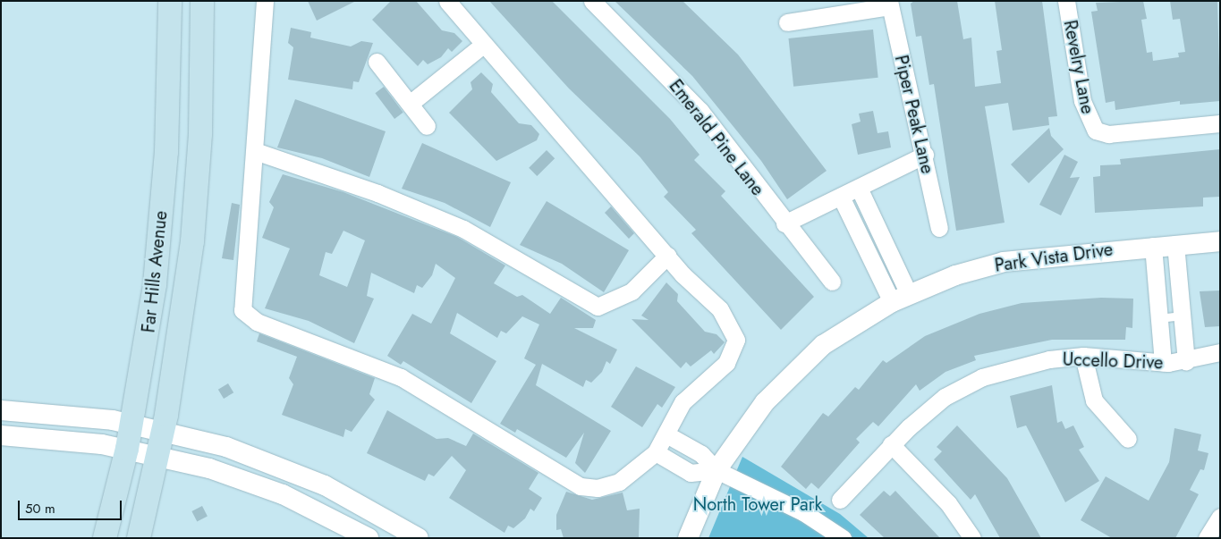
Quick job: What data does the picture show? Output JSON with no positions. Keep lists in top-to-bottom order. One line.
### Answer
{"streets":{"main road":["Far Hills Avenue"],"street":["Revelry Lane","Piper Peak Lane","Emerald Pine Lane","Park Vista Drive","Uccello Drive"]},"parks":["North Tower Park"],"scale_bar":"50 m"}
